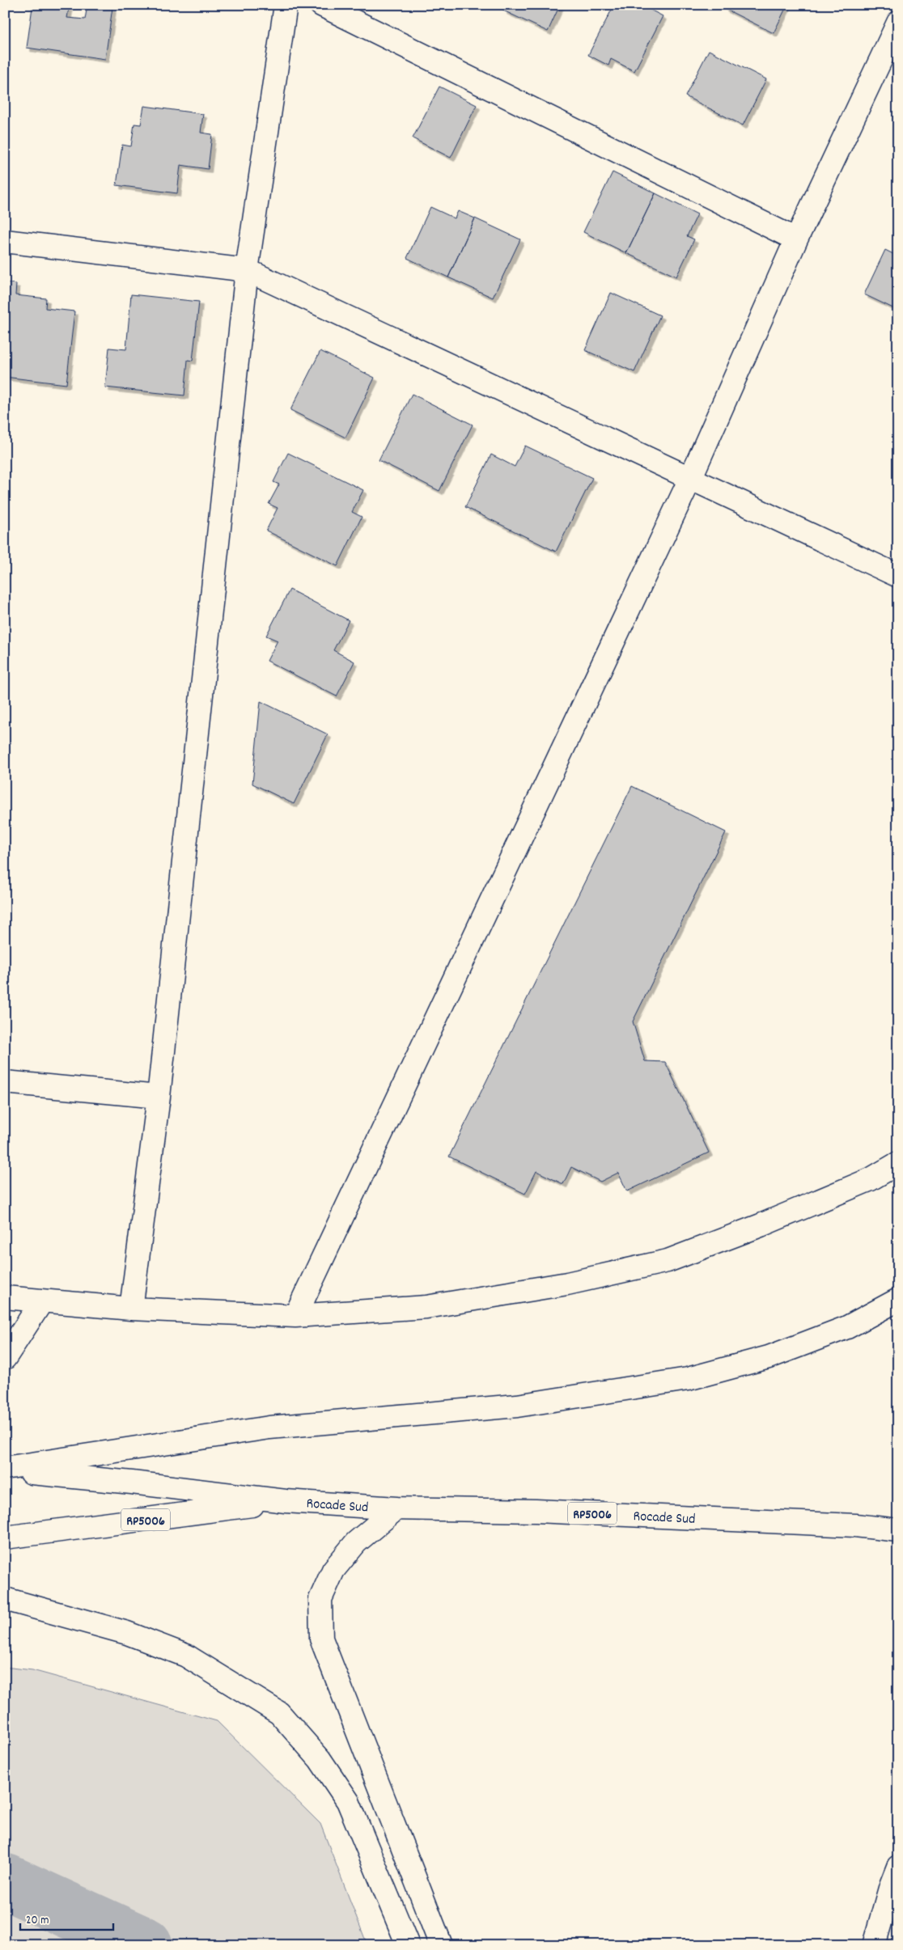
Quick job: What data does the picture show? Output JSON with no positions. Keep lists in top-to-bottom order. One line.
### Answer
{"streets":{"main road":["Rocade Sud","RP5006"]},"scale_bar":"20 m"}
